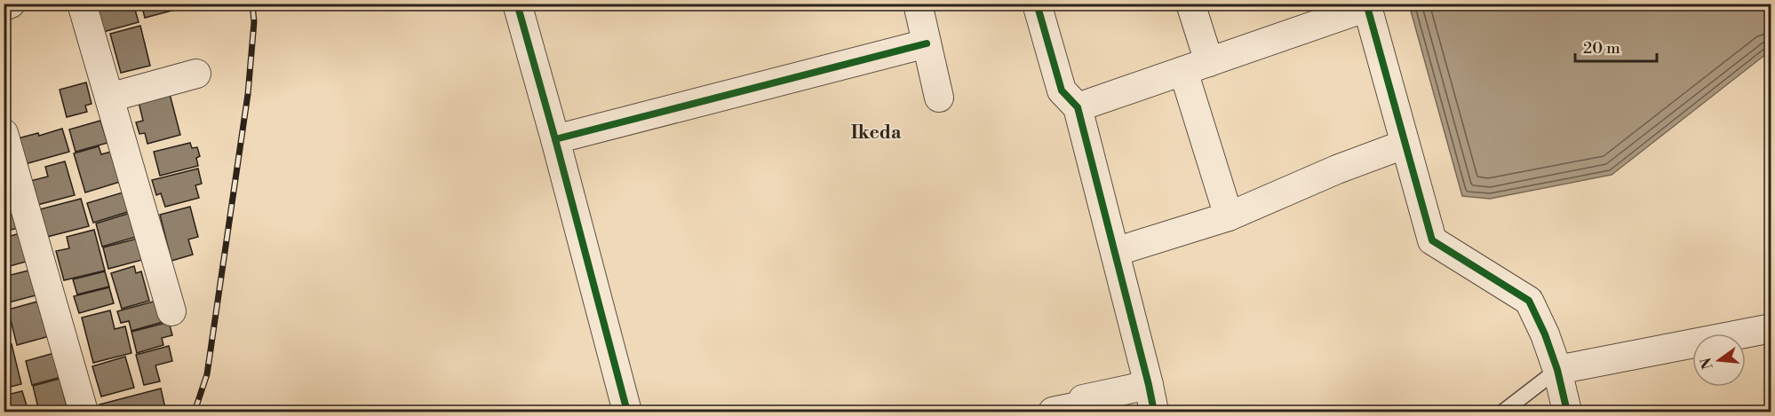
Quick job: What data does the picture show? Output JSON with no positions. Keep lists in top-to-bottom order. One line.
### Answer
{"districts":["Ikeda"],"scale_bar":"20 m","north":"left"}
